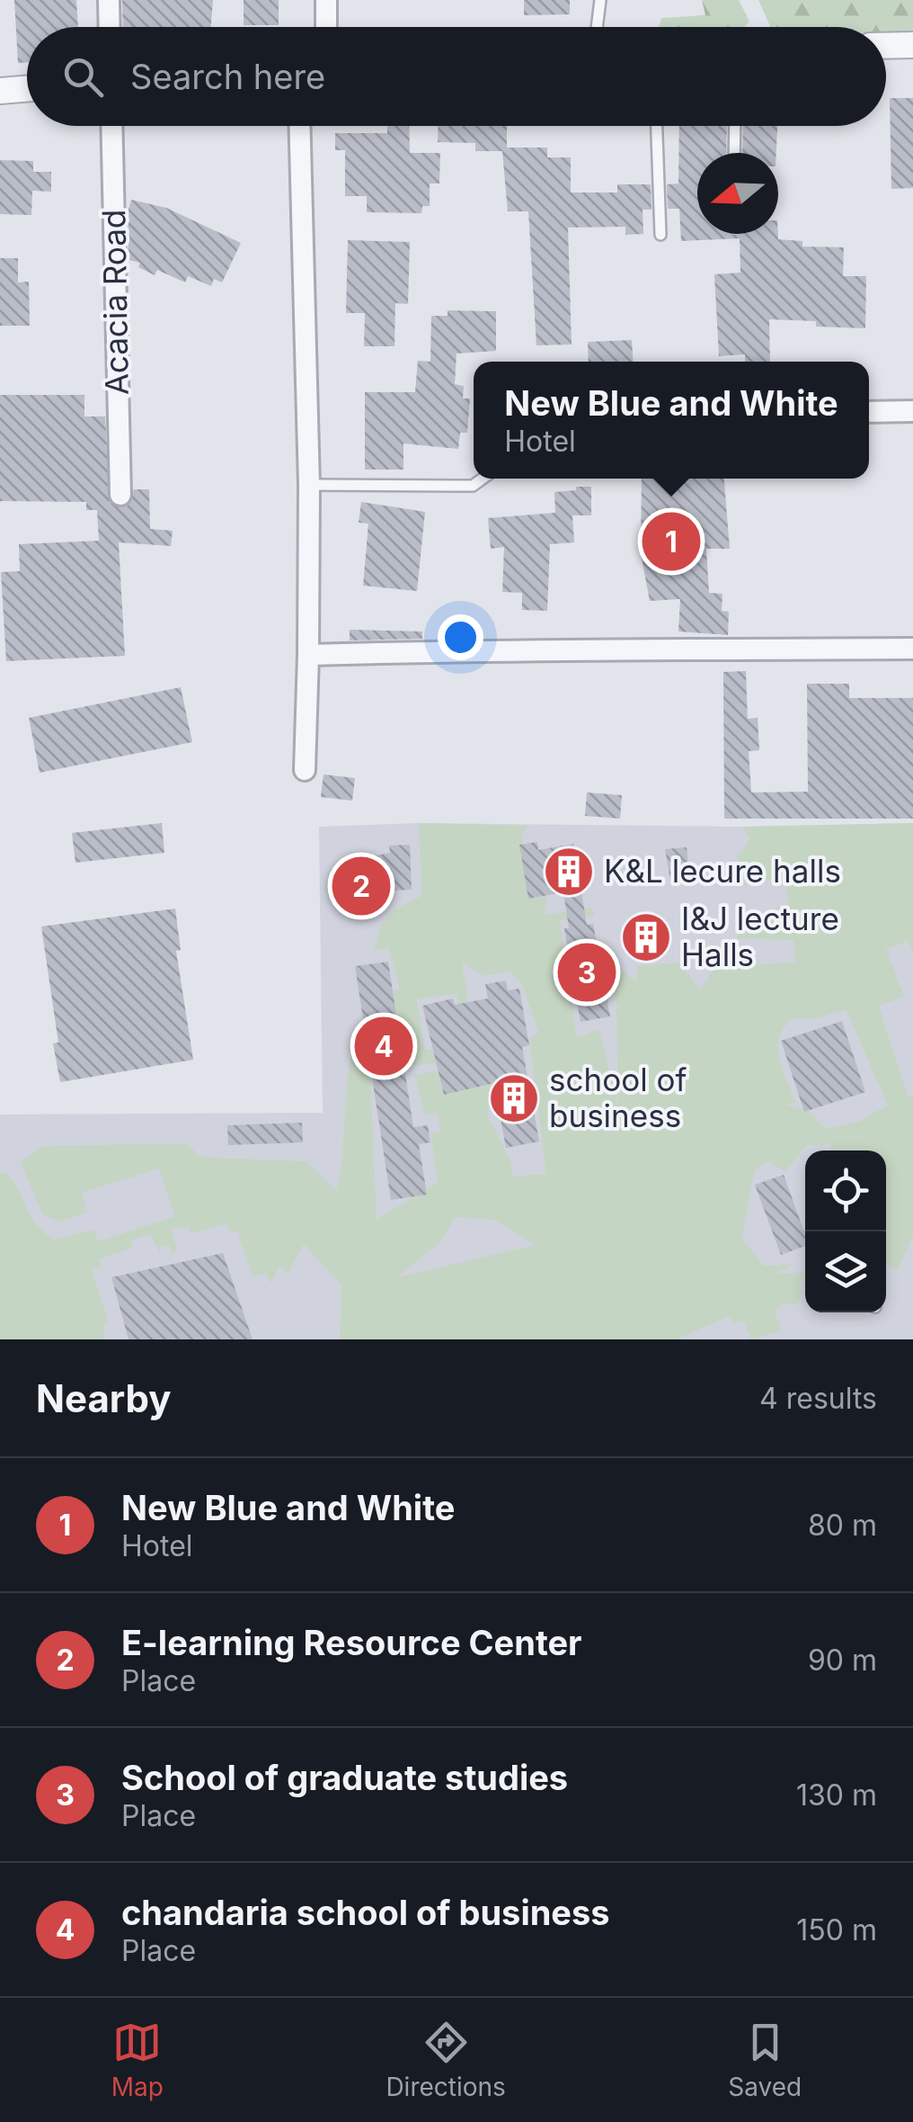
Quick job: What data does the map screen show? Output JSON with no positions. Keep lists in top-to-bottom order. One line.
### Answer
{"streets":{"street":["Acacia Road"]},"places":{"building":["K&L lecure halls","I&J lecture Halls","school of business"]},"north":"left","page":{"search":"Search here","popup":["New Blue and White","Hotel"],"pins":["1","2","3","4"],"heading":["Nearby","4 results"],"list":[{"mark":"1","name":"New Blue and White","note":"Hotel","value":"80 m"},{"mark":"2","name":"E-learning Resource Center","note":"Place","value":"90 m"},{"mark":"3","name":"School of graduate studies","note":"Place","value":"130 m"},{"mark":"4","name":"chandaria school of business","note":"Place","value":"150 m"}],"nav":["Map","Directions","Saved"]}}
